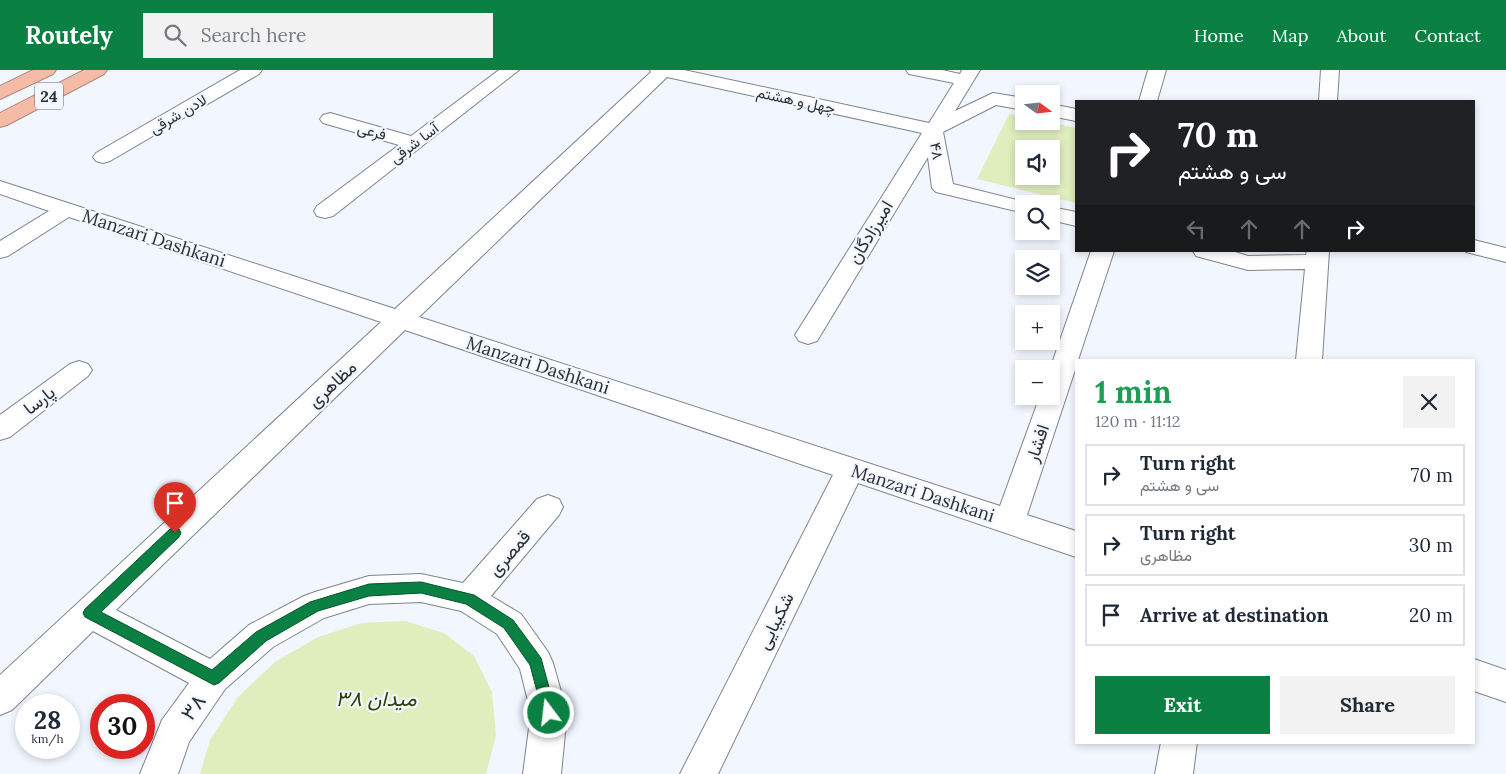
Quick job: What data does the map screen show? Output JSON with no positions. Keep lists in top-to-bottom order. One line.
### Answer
{"streets":{"highway":["24"],"street":["چهل و هشتم","لادن شرقی","فرعی","آسا شرقی","۴۸","امیرزادگان","Manzari Dashkani","مظاهری","پارسا","افشار","قمصری","شکیبایی","۳۸"]},"crossings":[["چهل و هشتم","۴۸"],["چهل و هشتم","امیرزادگان"],["چهل و هشتم","مظاهری"],["فرعی","آسا شرقی"],["۴۸","امیرزادگان"],["Manzari Dashkani","مظاهری"],["Manzari Dashkani","افشار"],["Manzari Dashkani","شکیبایی"],["قمصری","۳۸"]],"parks":["میدان ۳۸"],"north":"right","page":{"header":"Routely","search":"Search here","nav":["Home","Map","About","Contact"],"map_buttons":["+","−"],"turn":["70 m","سی و هشتم"],"heading":["1 min","120 m · 11:12"],"list":[{"name":"Turn right","note":"سی و هشتم","value":"70 m"},{"name":"Turn right","note":"مظاهری","value":"30 m"},{"name":"Arrive at destination","value":"20 m"}],"buttons":["Exit","Share"],"speed":"28 km/h","limit":"30"}}
